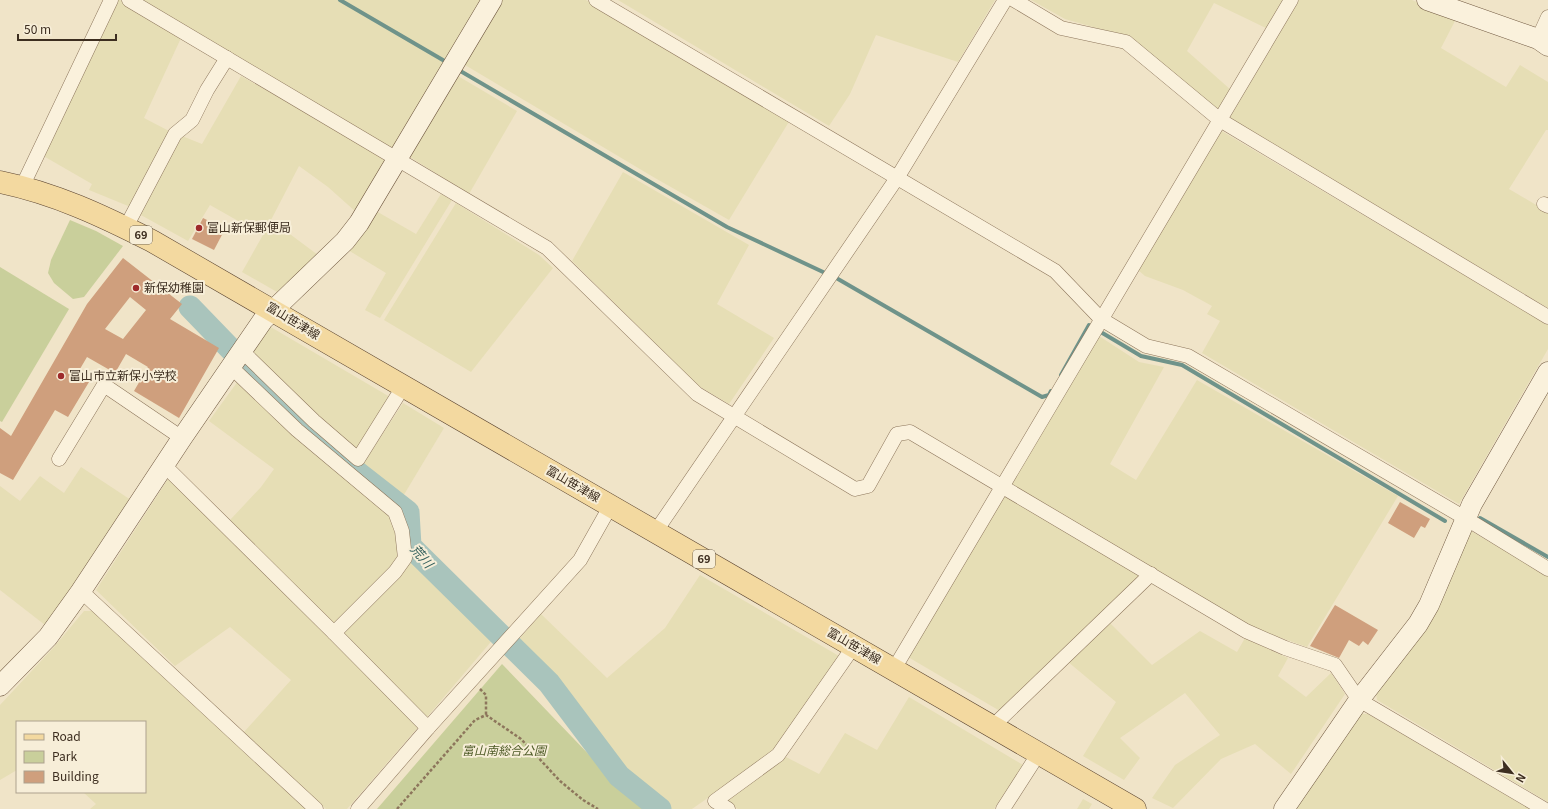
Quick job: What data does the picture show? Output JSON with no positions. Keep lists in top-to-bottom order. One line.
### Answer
{"streets":{"main road":["69","富山笹津線"]},"water":["荒川"],"parks":["富山南総合公園"],"places":["富山新保郵便局","新保幼稚園","富山市立新保小学校"],"legend":["Road","Park","Building"],"scale_bar":"50 m","north":"bottom right"}
